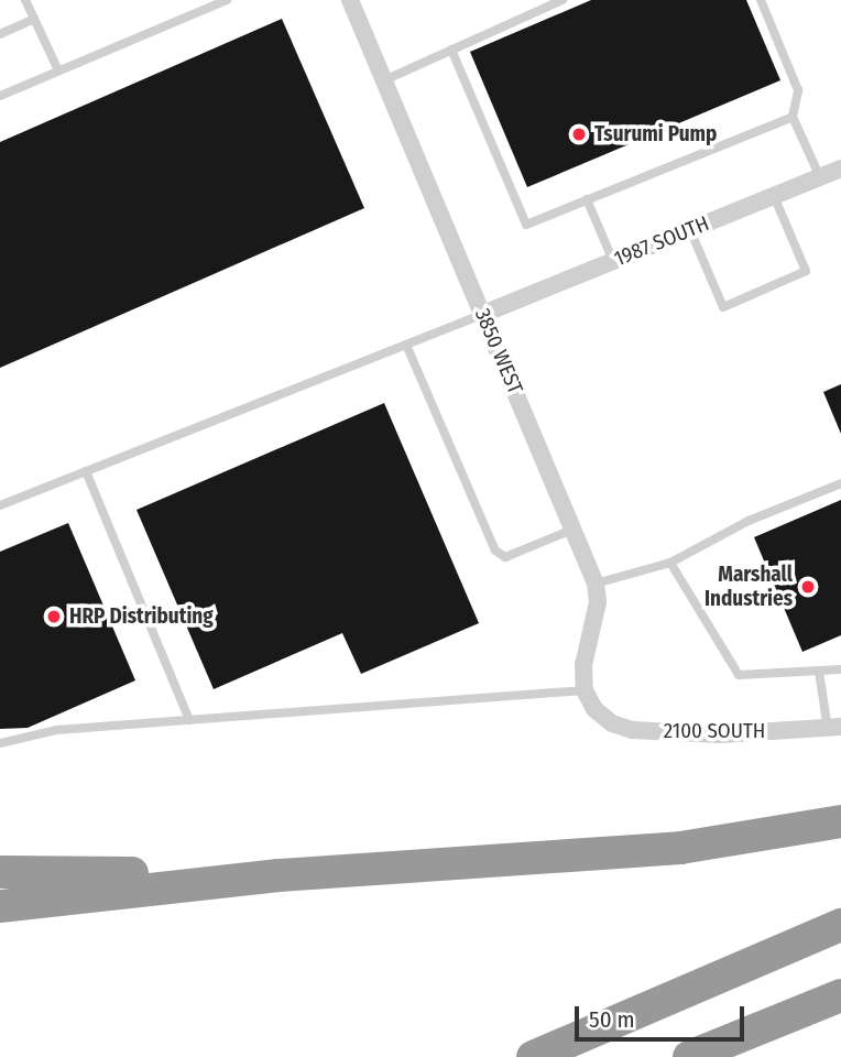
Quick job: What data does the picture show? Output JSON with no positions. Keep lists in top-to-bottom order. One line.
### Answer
{"streets":{"street":["1987 SOUTH","3850 WEST","2100 SOUTH"]},"crossings":[["1987 SOUTH","3850 WEST"],["3850 WEST","2100 SOUTH"]],"places":["Tsurumi Pump","Marshall Industries","HRP Distributing"],"scale_bar":"50 m"}
